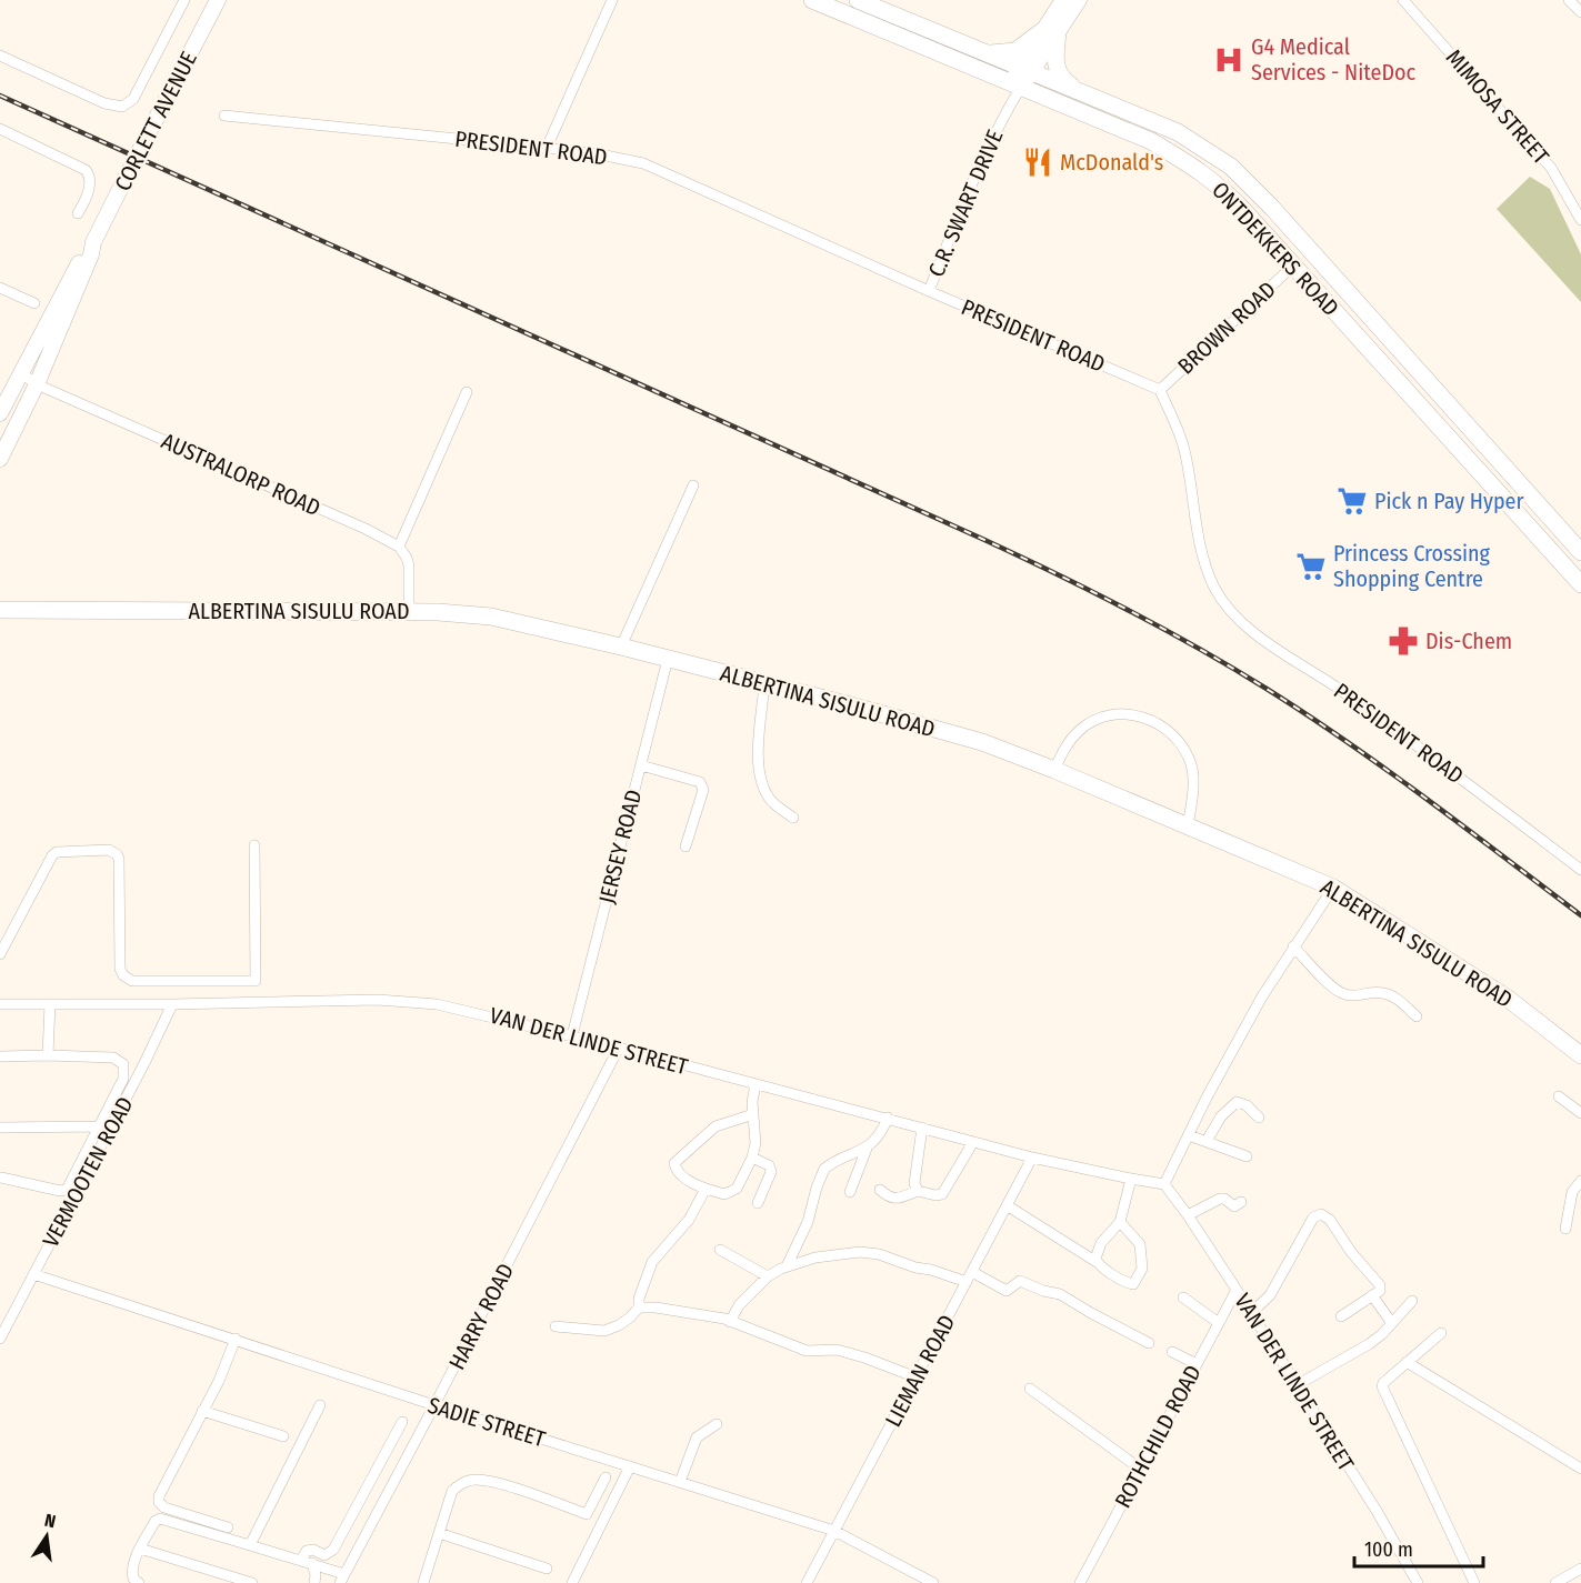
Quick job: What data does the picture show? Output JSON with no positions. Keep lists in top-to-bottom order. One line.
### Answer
{"streets":{"main road":["ONTDEKKERS ROAD","ALBERTINA SISULU ROAD"],"street":["MIMOSA STREET","CORLETT AVENUE","PRESIDENT ROAD","C.R. SWART DRIVE","BROWN ROAD","AUSTRALORP ROAD","JERSEY ROAD","VAN DER LINDE STREET","VERMOOTEN ROAD","HARRY ROAD","LIEMAN ROAD","SADIE STREET","ROTHCHILD ROAD"]},"crossings":[["CORLETT AVENUE","AUSTRALORP ROAD"],["PRESIDENT ROAD","C.R. SWART DRIVE"],["PRESIDENT ROAD","BROWN ROAD"],["C.R. SWART DRIVE","ONTDEKKERS ROAD"],["ONTDEKKERS ROAD","BROWN ROAD"],["ALBERTINA SISULU ROAD","JERSEY ROAD"],["JERSEY ROAD","VAN DER LINDE STREET"],["VAN DER LINDE STREET","VERMOOTEN ROAD"],["VAN DER LINDE STREET","HARRY ROAD"],["VAN DER LINDE STREET","LIEMAN ROAD"],["VAN DER LINDE STREET","ROTHCHILD ROAD"],["VERMOOTEN ROAD","SADIE STREET"],["HARRY ROAD","SADIE STREET"],["LIEMAN ROAD","SADIE STREET"]],"places":{"hospital":["G4 Medical Services - NiteDoc"],"restaurant":["McDonald's"],"supermarket":["Pick n Pay Hyper","Princess Crossing Shopping Centre"],"pharmacy":["Dis-Chem"]},"scale_bar":"100 m","north":"top"}
